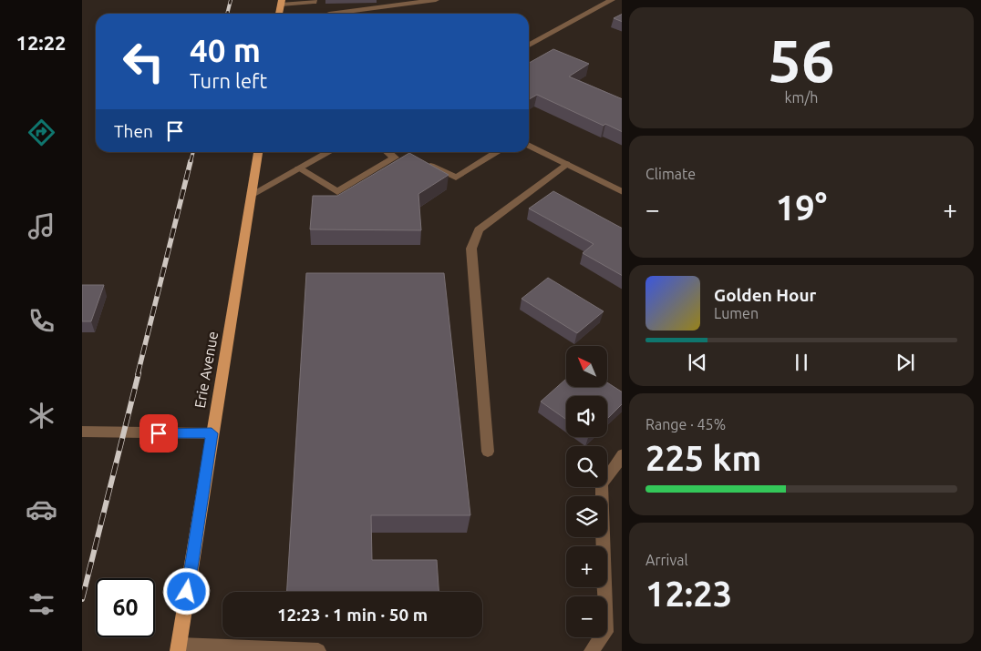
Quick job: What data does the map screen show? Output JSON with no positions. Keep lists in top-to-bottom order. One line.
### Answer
{"streets":{"main road":["Erie Avenue"]},"north":"top left","page":{"tabs":"12:22","tile":[["56","km/h"],"Climate",["Range · 45%","225 km"],["Arrival","12:23"]],"turn":["40 m","Turn left"],"then":"Then","heat":["−","19°","+"],"song":["Golden Hour","Lumen"],"map_buttons":["+","−"],"limit":"60","trip":"12:23 · 1 min · 50 m"}}
